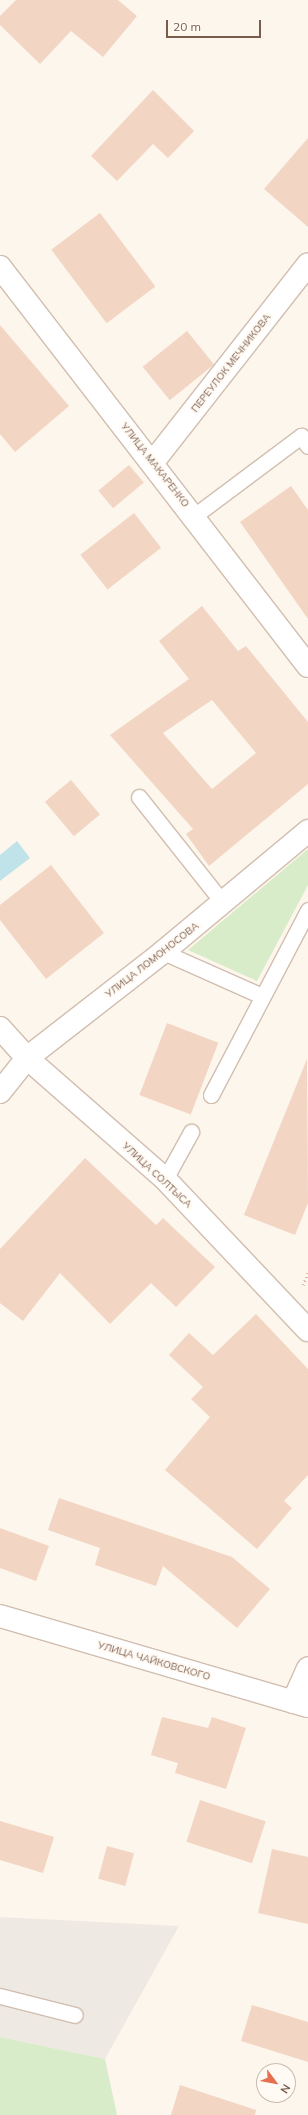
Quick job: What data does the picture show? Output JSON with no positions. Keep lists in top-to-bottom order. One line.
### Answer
{"streets":{"street":["ПЕРЕУЛОК МЕЧНИКОВА","УЛИЦА МАКАРЕНКО","УЛИЦА ЛОМОНОСОВА","УЛИЦА СОЛТЫСА","УЛИЦА ЧАЙКОВСКОГО"]},"crossings":[["ПЕРЕУЛОК МЕЧНИКОВА","УЛИЦА МАКАРЕНКО"],["УЛИЦА ЛОМОНОСОВА","УЛИЦА СОЛТЫСА"]],"scale_bar":"20 m","north":"bottom right"}
